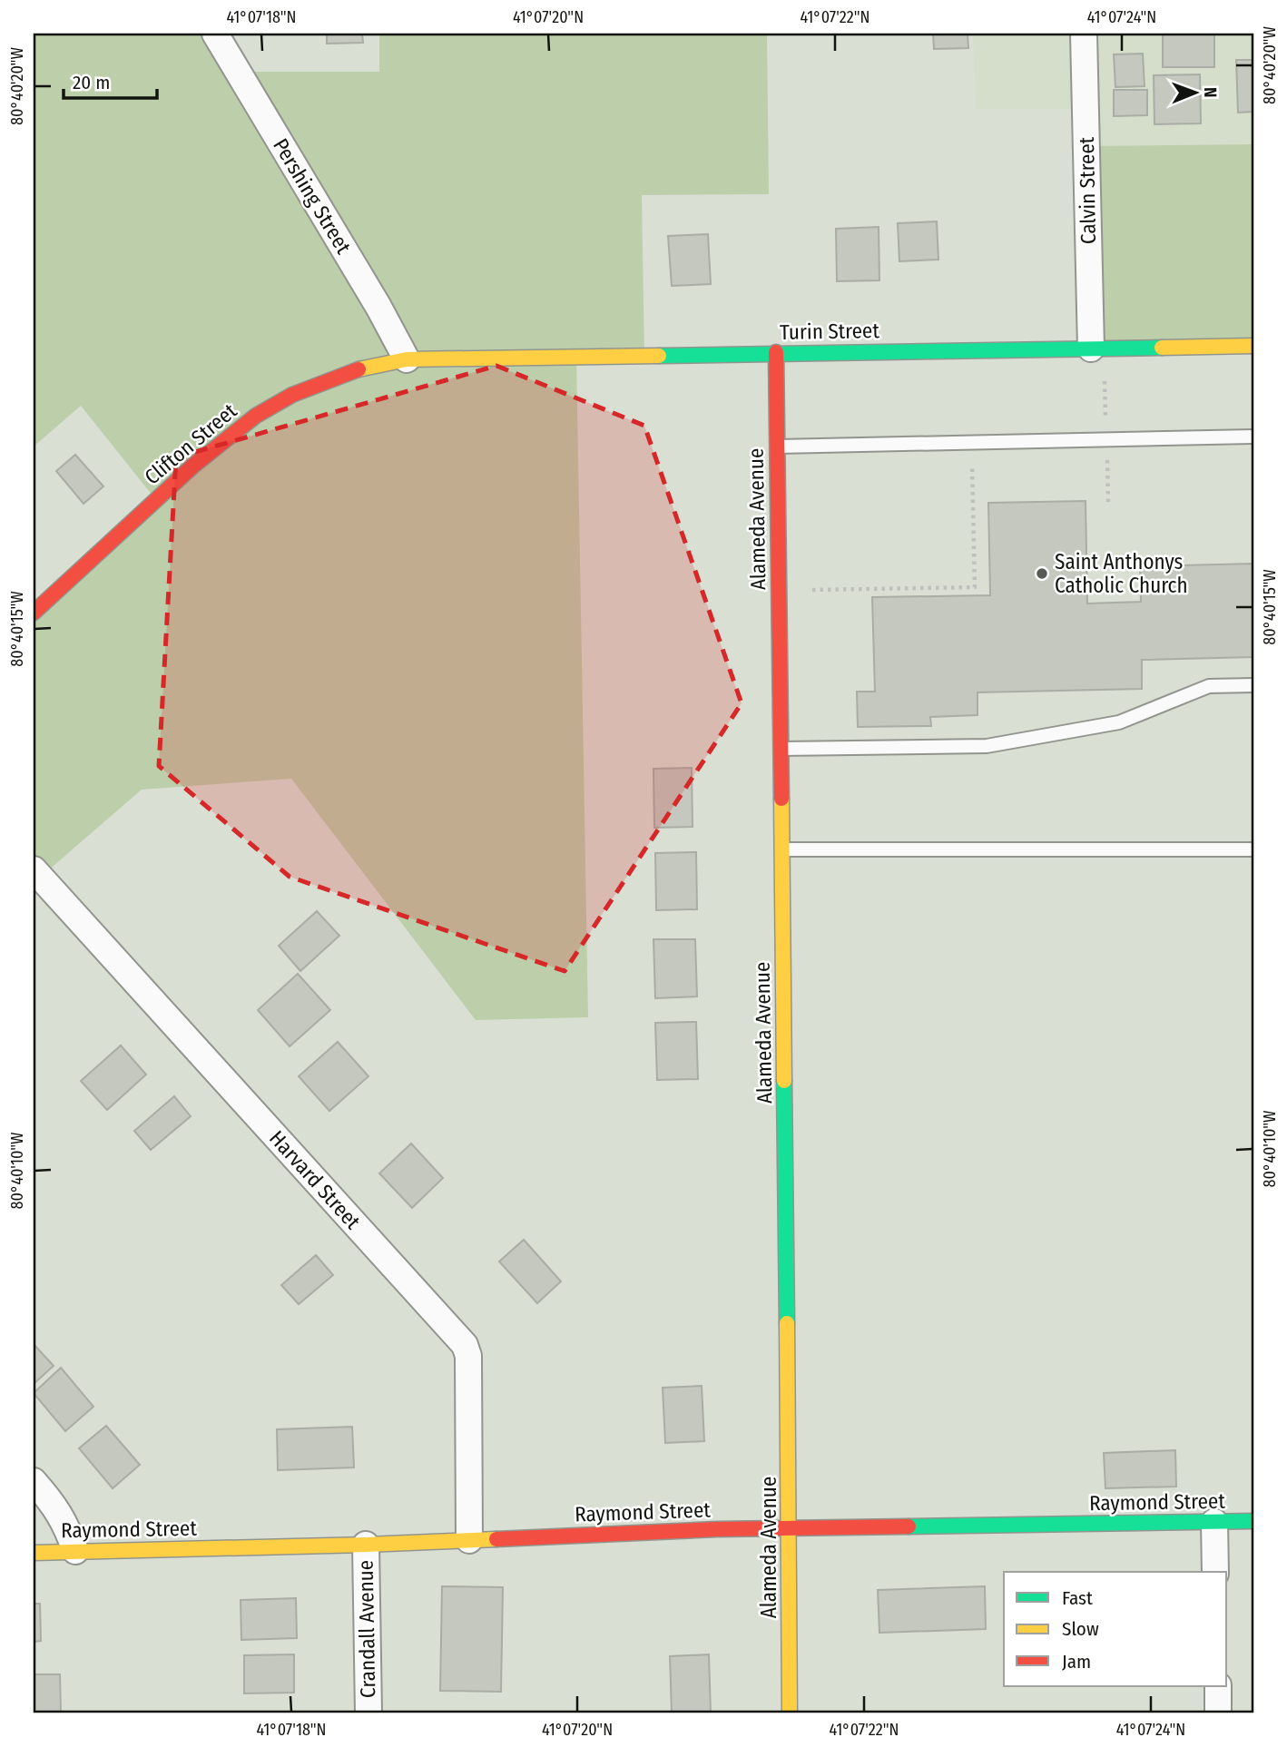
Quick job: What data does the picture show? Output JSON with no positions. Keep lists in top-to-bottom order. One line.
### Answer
{"streets":{"street":["Calvin Street","Pershing Street","Turin Street","Clifton Street","Alameda Avenue","Harvard Street","Raymond Street","Crandall Avenue"]},"crossings":[["Calvin Street","Turin Street"],["Pershing Street","Turin Street"],["Pershing Street","Clifton Street"],["Turin Street","Clifton Street"],["Turin Street","Alameda Avenue"],["Alameda Avenue","Raymond Street"],["Harvard Street","Raymond Street"],["Raymond Street","Crandall Avenue"]],"places":["Saint Anthonys Catholic Church"],"legend":["Fast","Slow","Jam"],"scale_bar":"20 m","north":"right","coordinates":["41°07'18\"N","41°07'20\"N","41°07'22\"N","41°07'24\"N","80°40'20\"W","80°40'15\"W","80°40'10\"W"]}
